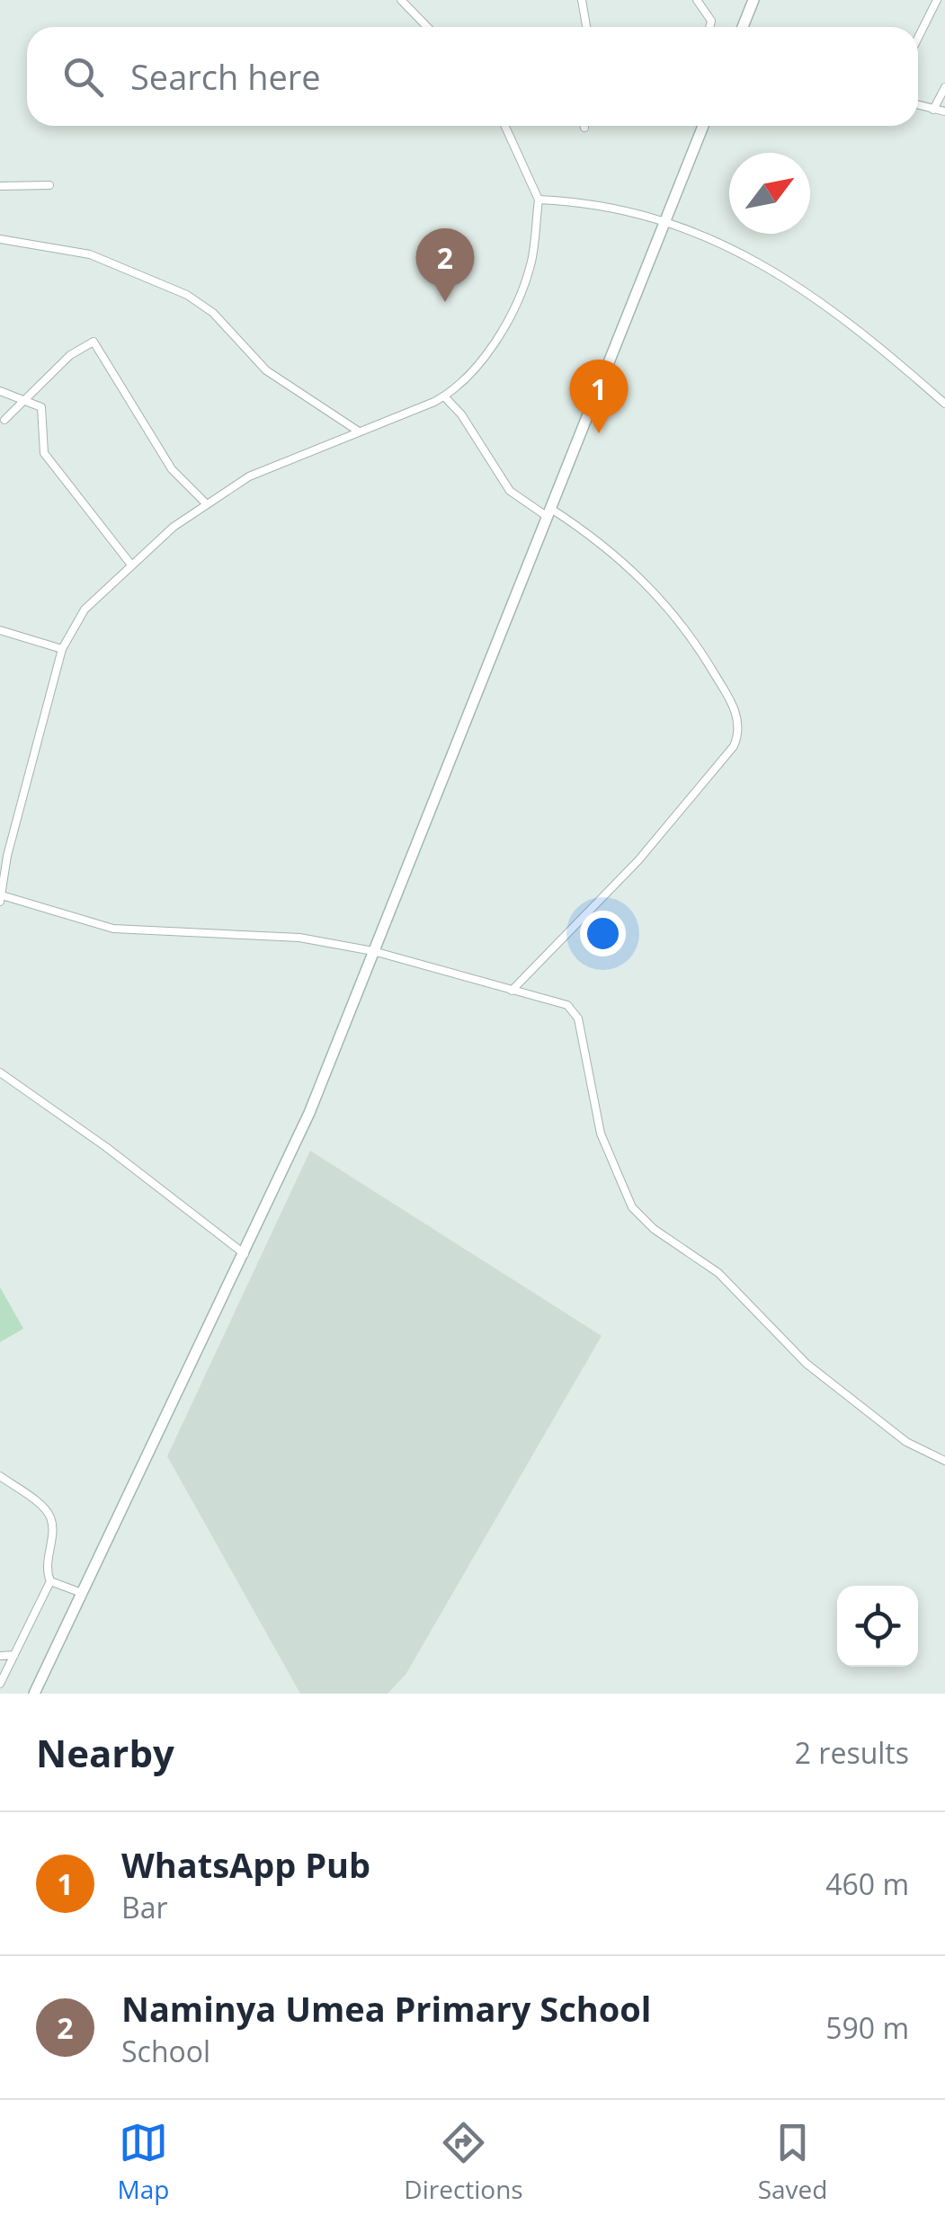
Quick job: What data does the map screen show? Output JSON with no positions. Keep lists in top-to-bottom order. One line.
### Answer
{"north":"top right","page":{"search":"Search here","pins":["2","1"],"heading":["Nearby","2 results"],"list":[{"mark":"1","name":"WhatsApp Pub","note":"Bar","value":"460 m"},{"mark":"2","name":"Naminya Umea Primary School","note":"School","value":"590 m"}],"nav":["Map","Directions","Saved"]}}
